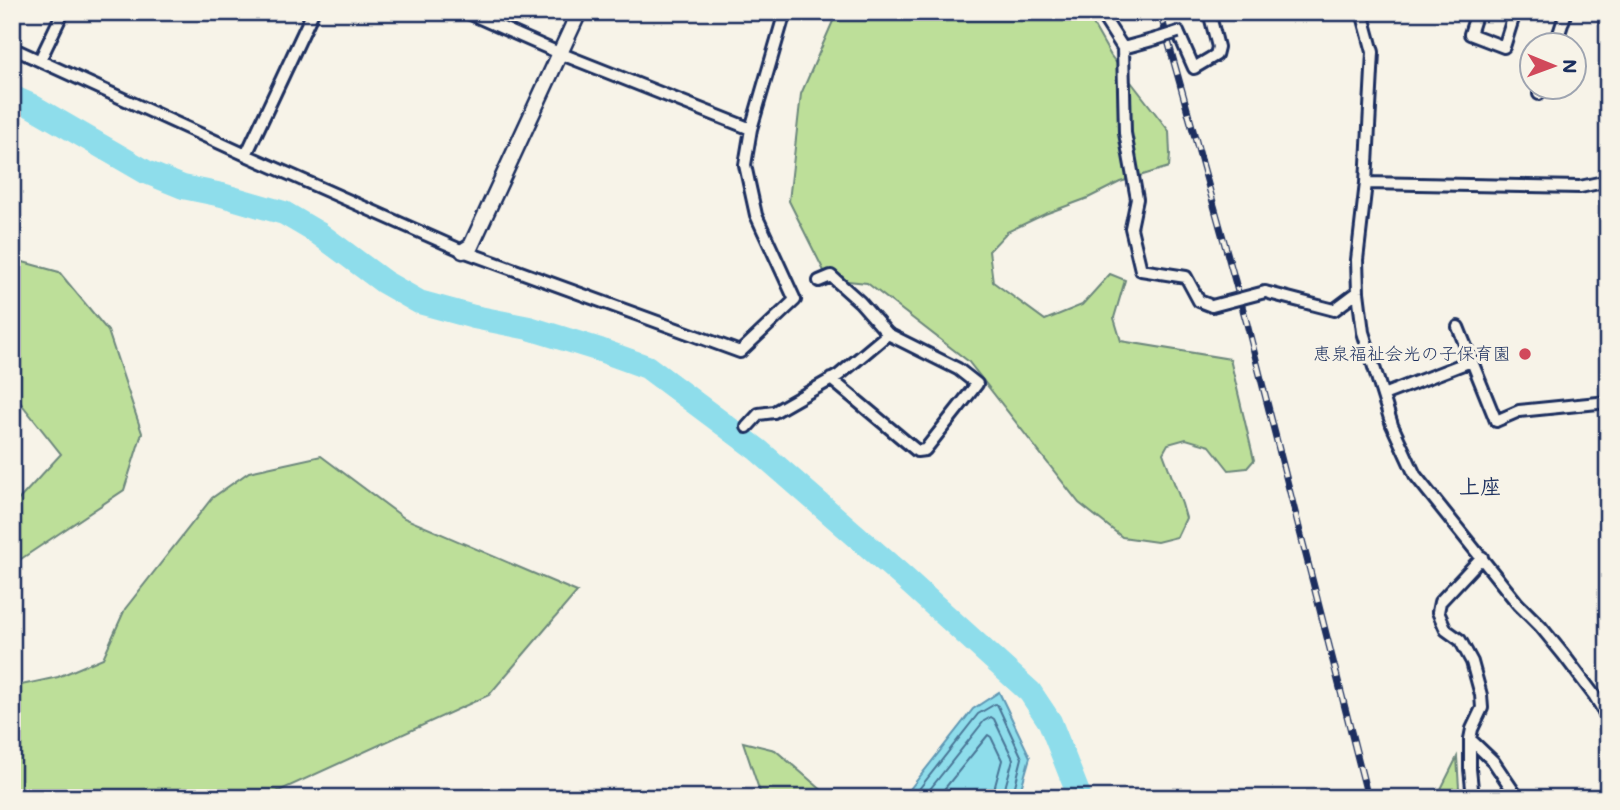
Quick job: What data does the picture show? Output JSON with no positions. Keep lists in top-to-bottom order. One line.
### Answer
{"districts":["上座"],"places":["恵泉福祉会光の子保育園"],"north":"right"}
